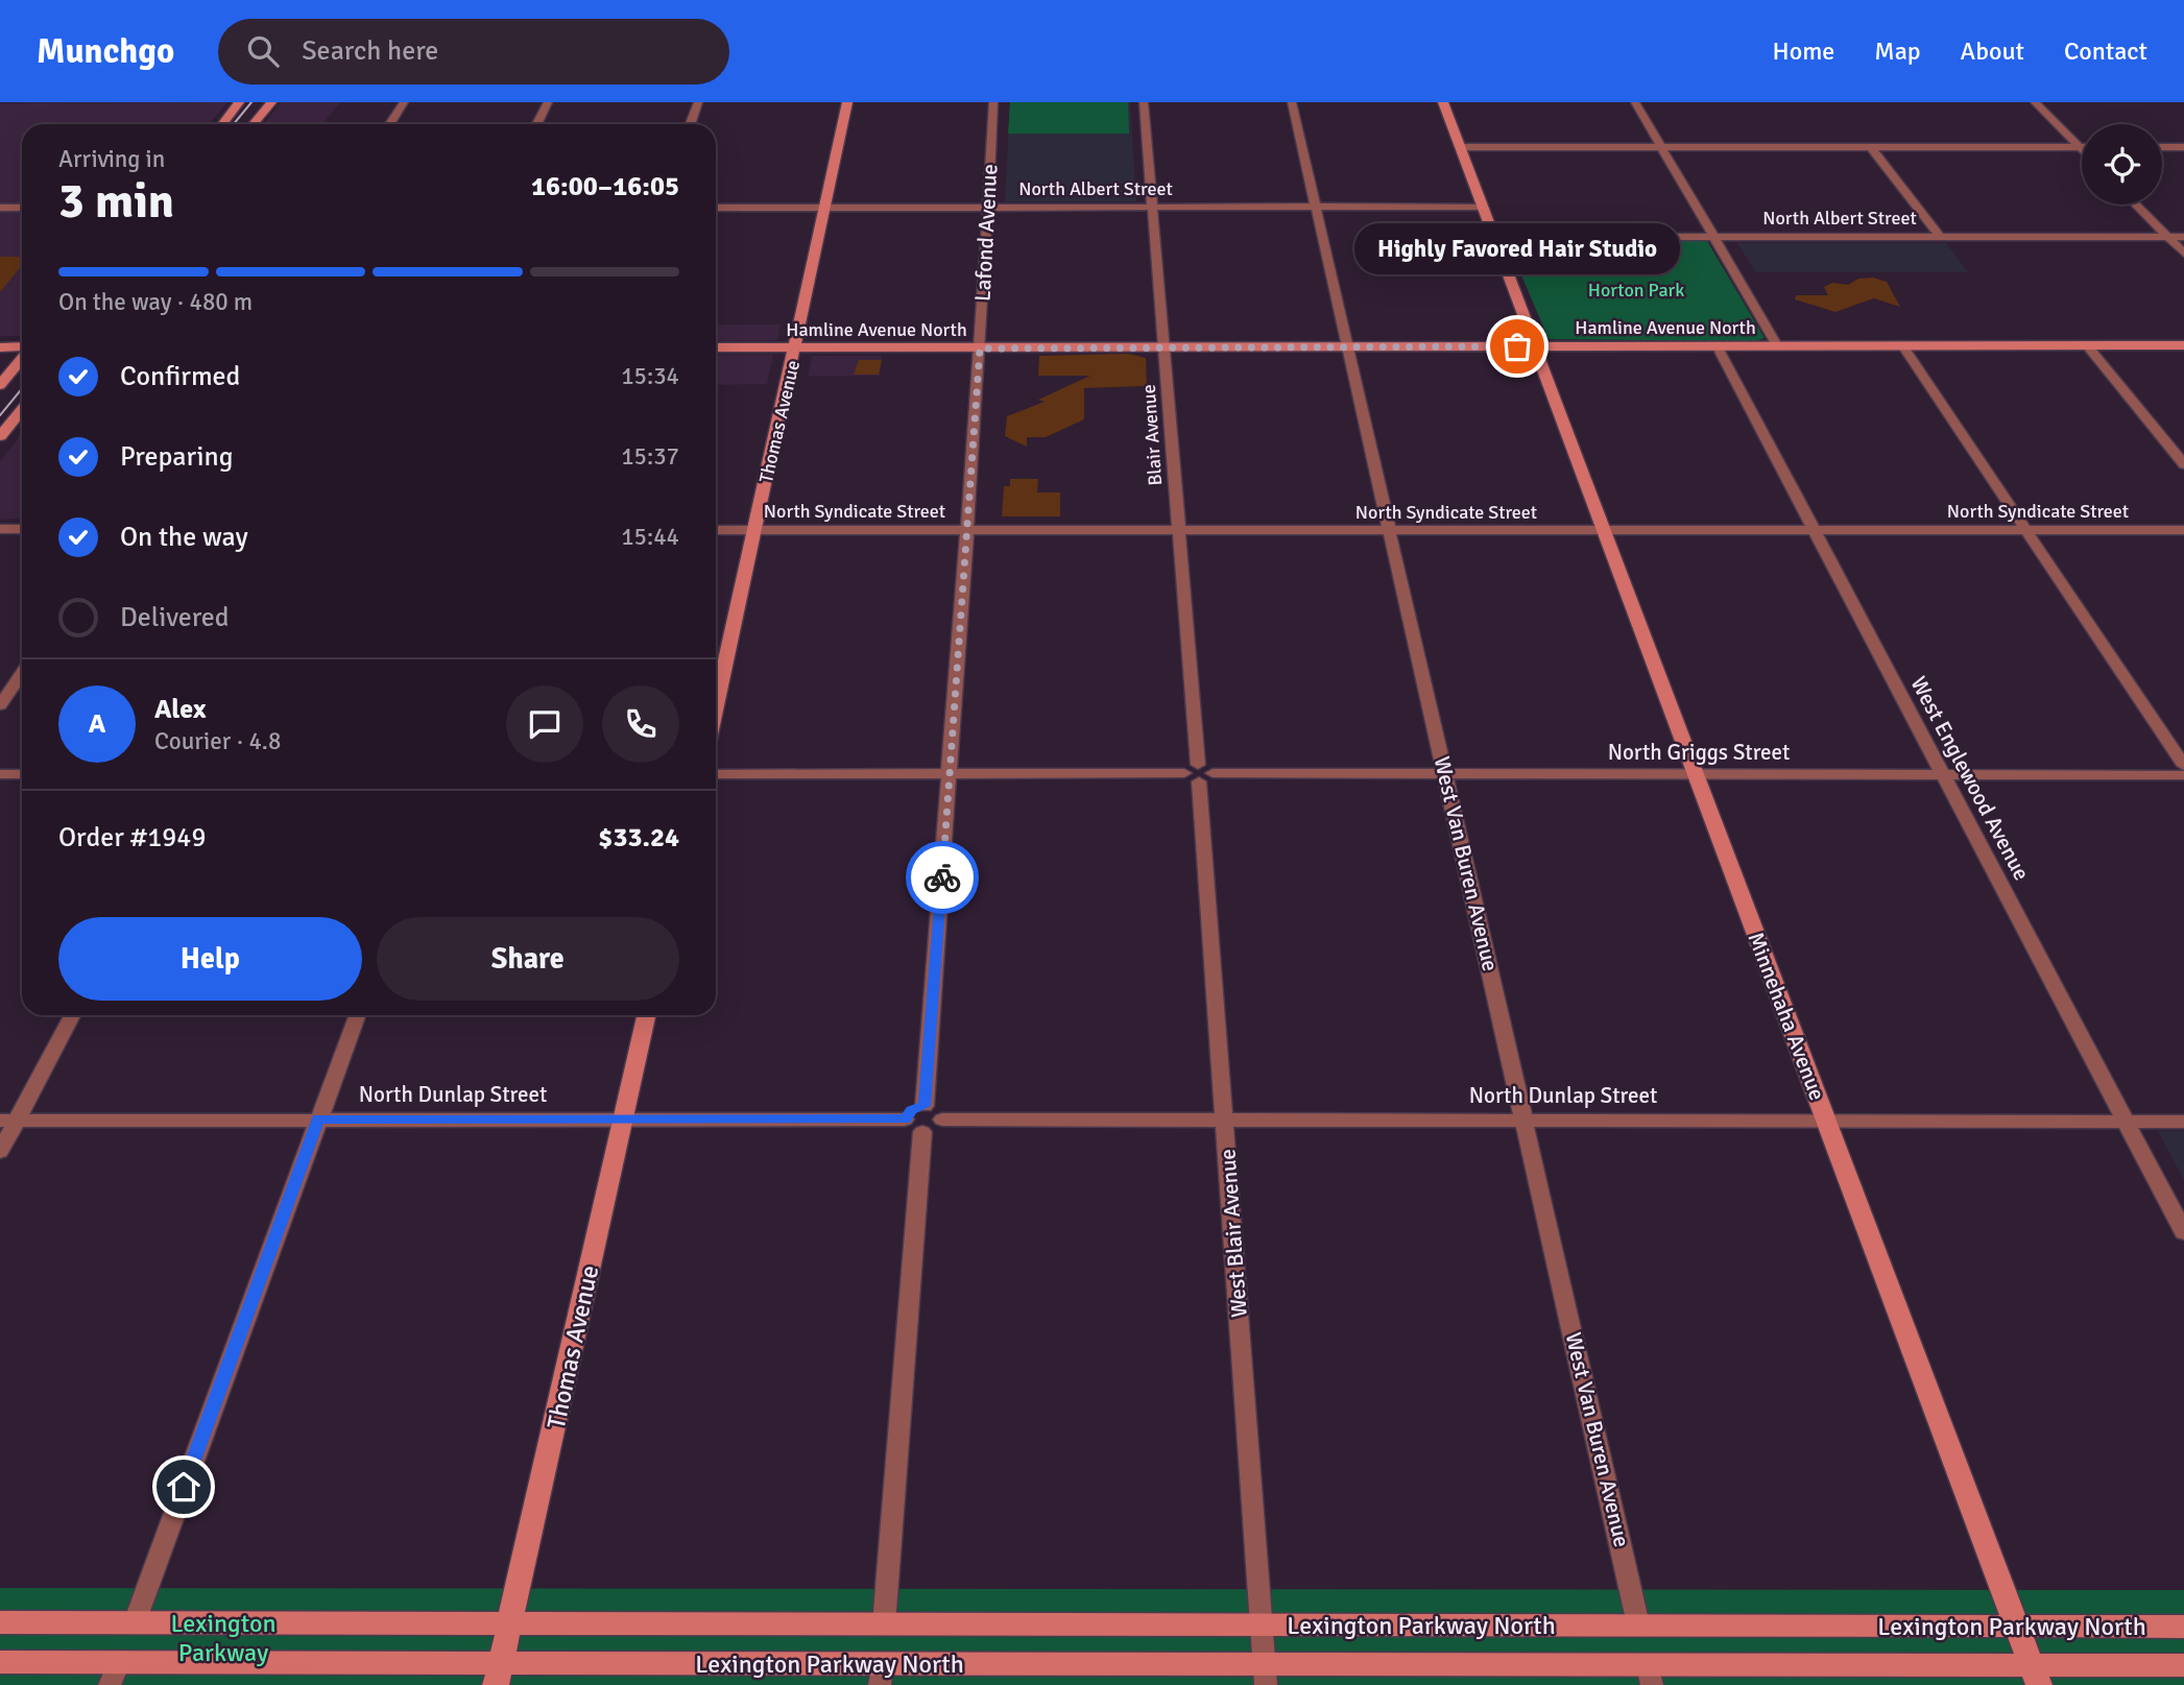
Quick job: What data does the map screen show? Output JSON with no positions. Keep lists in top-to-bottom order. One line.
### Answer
{"streets":{"street":["North Albert Street","Lafond Avenue","Hamline Avenue North","Thomas Avenue","Blair Avenue","North Syndicate Street","North Griggs Street","West Englewood Avenue","West Van Buren Avenue","Minnehaha Avenue","North Dunlap Street","West Blair Avenue","Lexington Parkway North"]},"crossings":[["North Albert Street","Lafond Avenue"],["North Albert Street","Thomas Avenue"],["North Albert Street","Blair Avenue"],["North Albert Street","West Van Buren Avenue"],["North Albert Street","Minnehaha Avenue"],["Lafond Avenue","Hamline Avenue North"],["Lafond Avenue","North Syndicate Street"],["Lafond Avenue","North Griggs Street"],["Lafond Avenue","North Dunlap Street"],["Hamline Avenue North","Thomas Avenue"],["Hamline Avenue North","Blair Avenue"],["Hamline Avenue North","West Englewood Avenue"],["Hamline Avenue North","West Van Buren Avenue"],["Hamline Avenue North","Minnehaha Avenue"],["Thomas Avenue","North Syndicate Street"],["Thomas Avenue","North Dunlap Street"],["Thomas Avenue","Lexington Parkway North"],["Blair Avenue","North Syndicate Street"],["Blair Avenue","North Griggs Street"],["Blair Avenue","West Blair Avenue"],["North Syndicate Street","West Englewood Avenue"],["North Syndicate Street","West Van Buren Avenue"],["North Syndicate Street","Minnehaha Avenue"],["North Griggs Street","West Englewood Avenue"],["North Griggs Street","West Van Buren Avenue"],["North Griggs Street","Minnehaha Avenue"],["North Griggs Street","West Blair Avenue"],["West Englewood Avenue","North Dunlap Street"],["West Van Buren Avenue","North Dunlap Street"],["West Van Buren Avenue","Lexington Parkway North"],["Minnehaha Avenue","North Dunlap Street"],["Minnehaha Avenue","Lexington Parkway North"],["North Dunlap Street","West Blair Avenue"],["West Blair Avenue","Lexington Parkway North"]],"parks":["Horton Park","Lexington Parkway"],"places":["Highly Favored Hair Studio"],"page":{"header":"Munchgo","search":"Search here","nav":["Home","Map","About","Contact"],"heading":["3 min","Arriving in","16:00–16:05"],"panel":["Alex","Courier · 4.8","Order #1949","$33.24"],"bubble":"Highly Favored Hair Studio","bar":"On the way · 480 m","list":[["Confirmed","15:34"],["Preparing","15:37"],["On the way","15:44"],"Delivered"],"round":"A","buttons":["Help","Share"]}}
